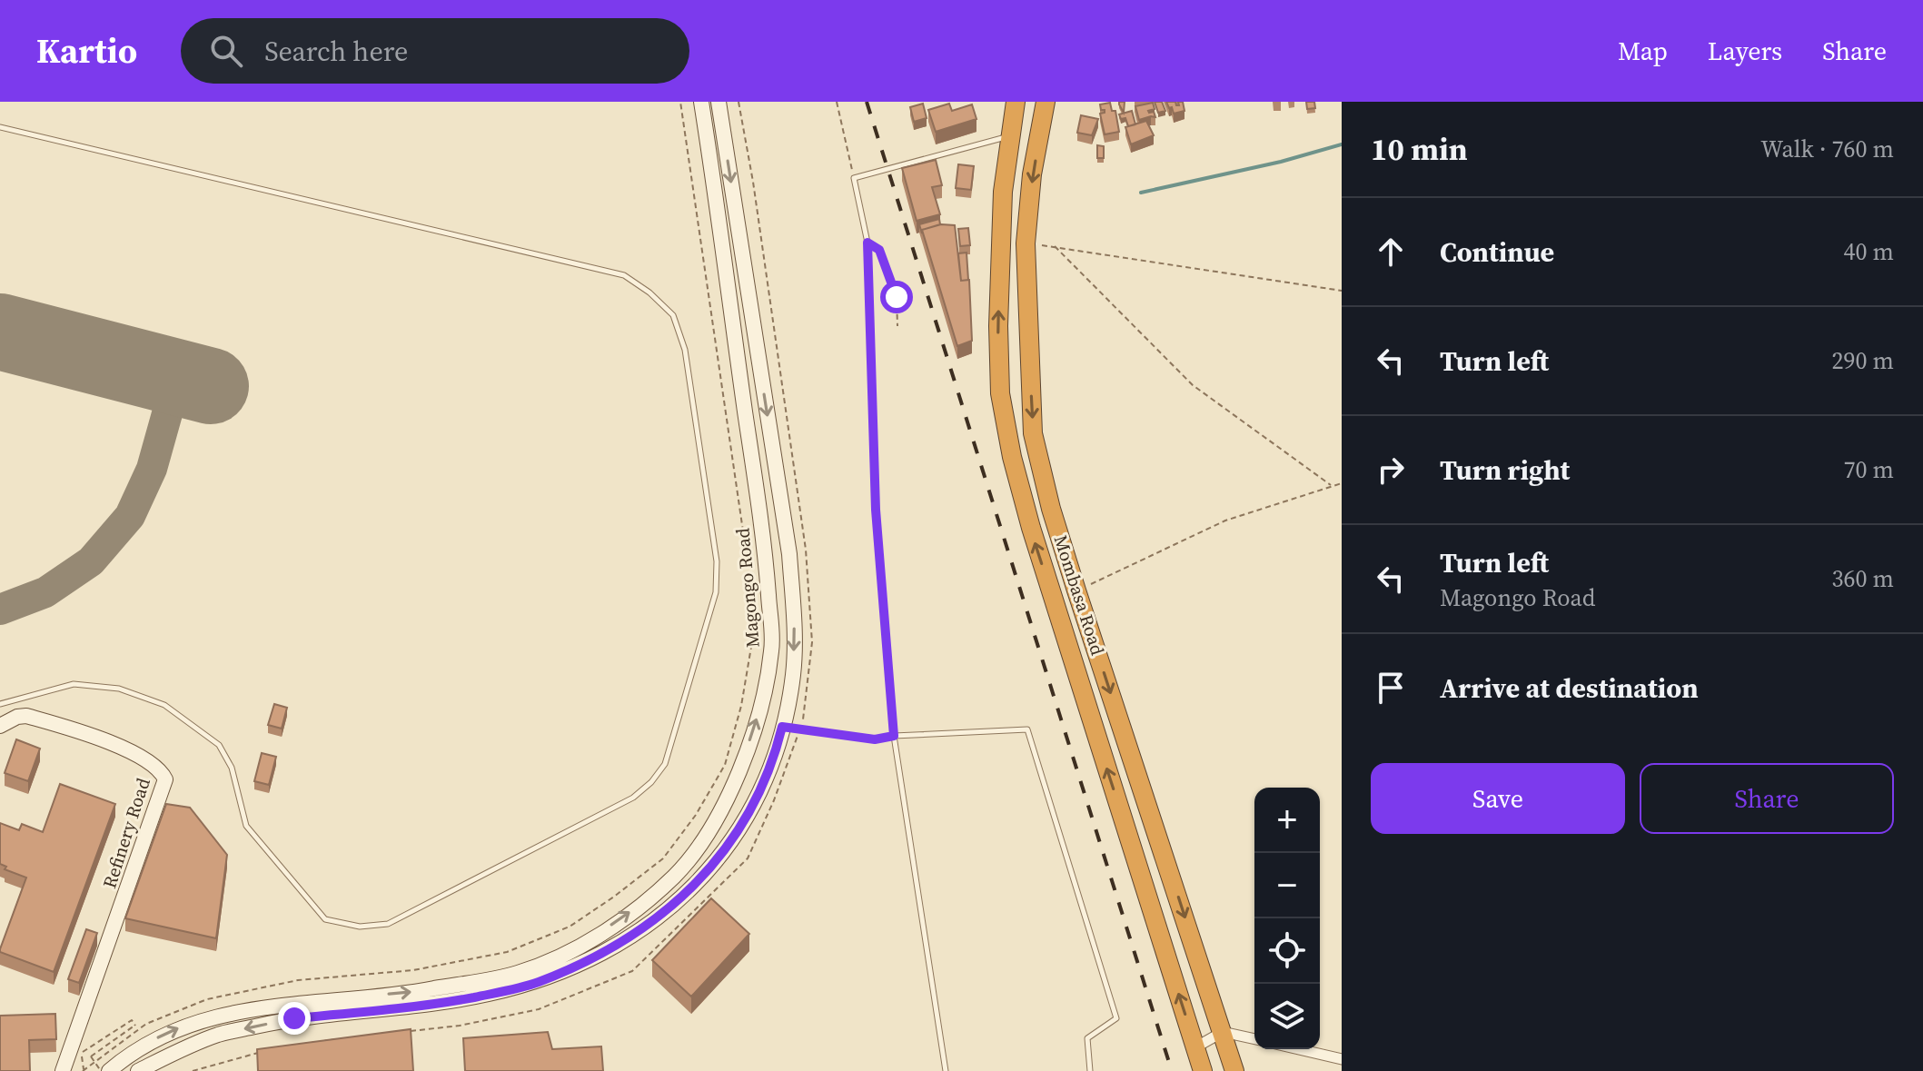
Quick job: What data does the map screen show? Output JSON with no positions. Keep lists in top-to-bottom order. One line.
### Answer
{"streets":{"highway":["Mombasa Road"],"main road":["Magongo Road","Refinery Road"]},"page":{"header":"Kartio","search":"Search here","nav":["Map","Layers","Share"],"heading":["10 min","Walk · 760 m"],"list":[["Continue","40 m"],["Turn left","290 m"],["Turn right","70 m"],["Turn left","Magongo Road","360 m"],"Arrive at destination"],"buttons":["Save","Share"],"map_buttons":["+","−"]}}
